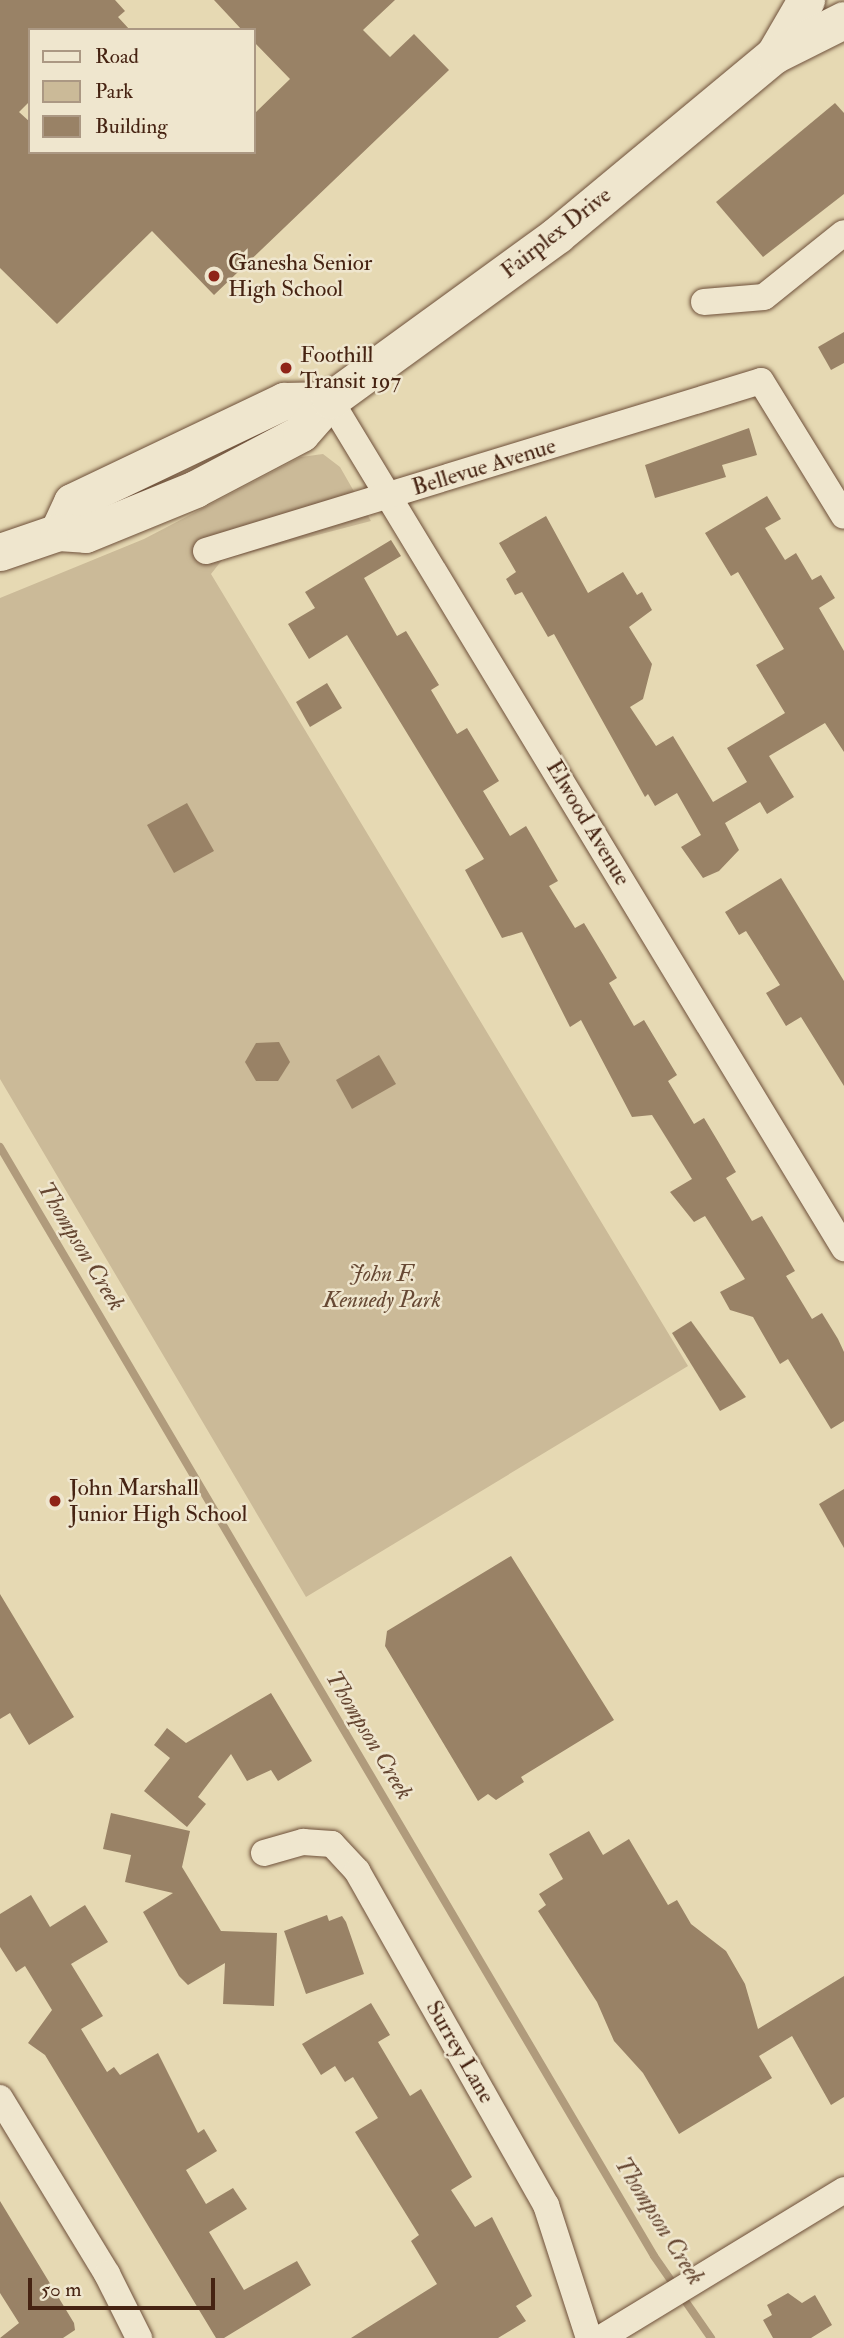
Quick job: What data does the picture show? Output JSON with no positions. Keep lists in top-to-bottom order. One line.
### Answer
{"streets":{"main road":["Fairplex Drive"],"street":["Bellevue Avenue","Elwood Avenue","Surrey Lane"]},"crossings":[["Fairplex Drive","Elwood Avenue"],["Bellevue Avenue","Elwood Avenue"]],"water":["Thompson Creek"],"parks":["John F. Kennedy Park"],"places":["Ganesha Senior High School","Foothill Transit 197","John Marshall Junior High School"],"legend":["Road","Park","Building"],"scale_bar":"50 m"}
